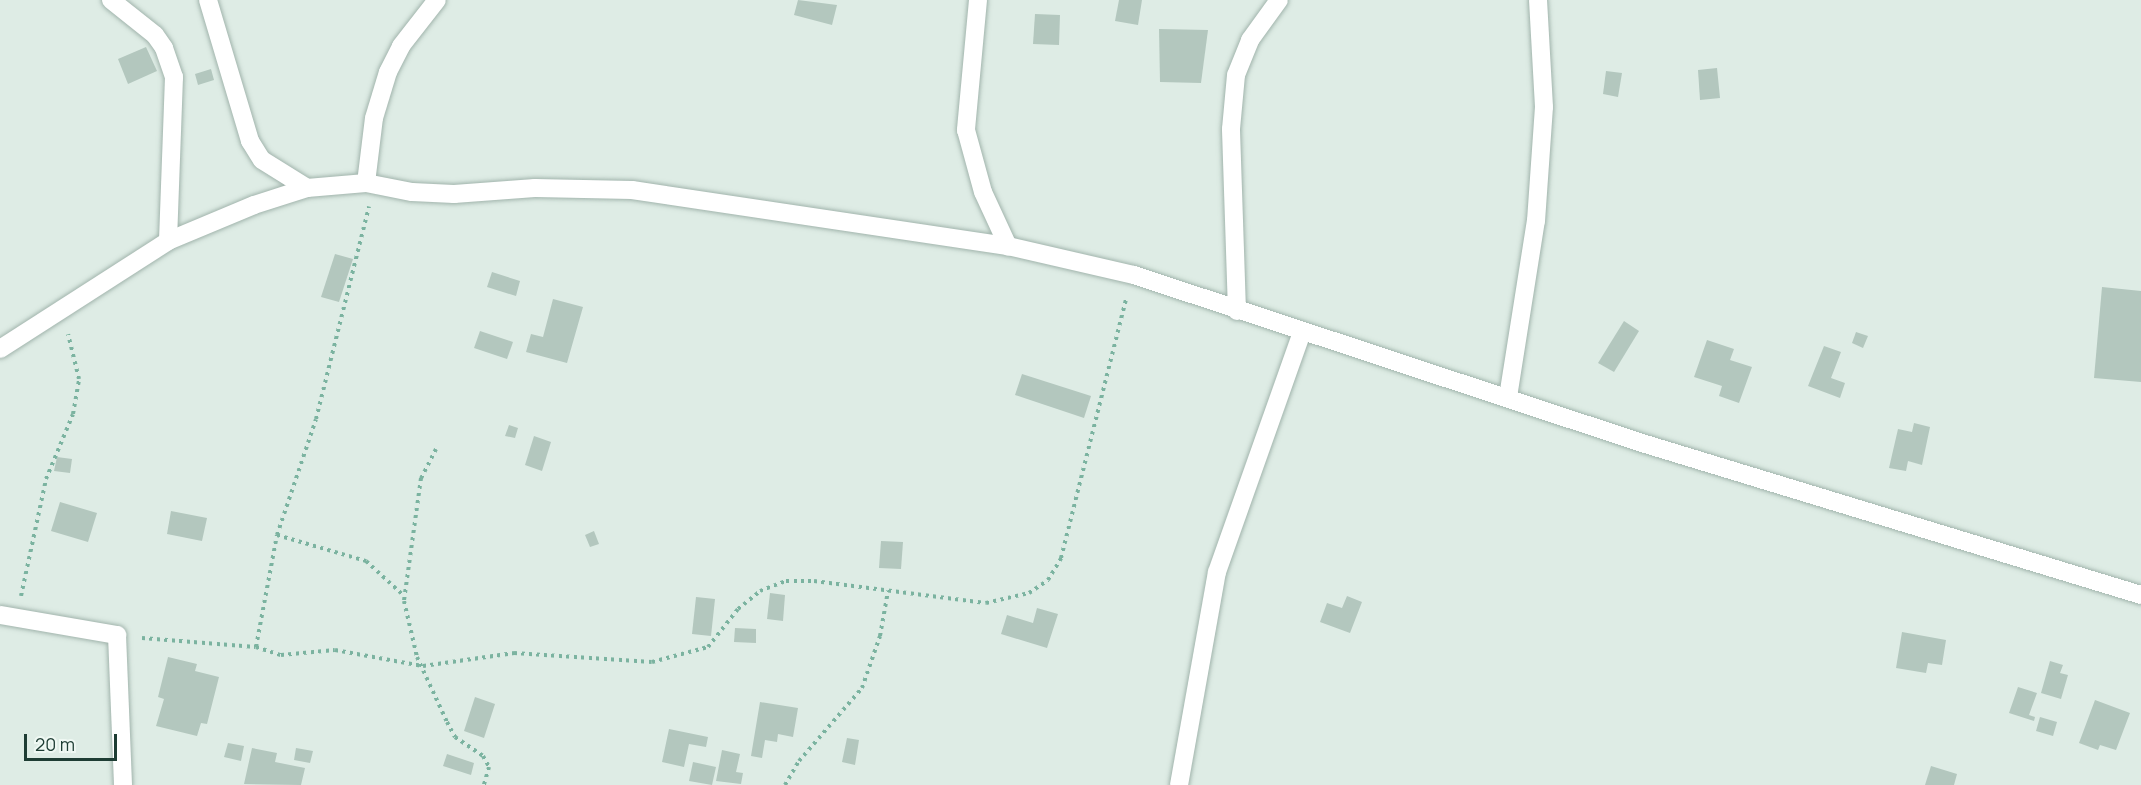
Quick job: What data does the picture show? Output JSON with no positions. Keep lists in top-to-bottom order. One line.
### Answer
{"scale_bar":"20 m"}
